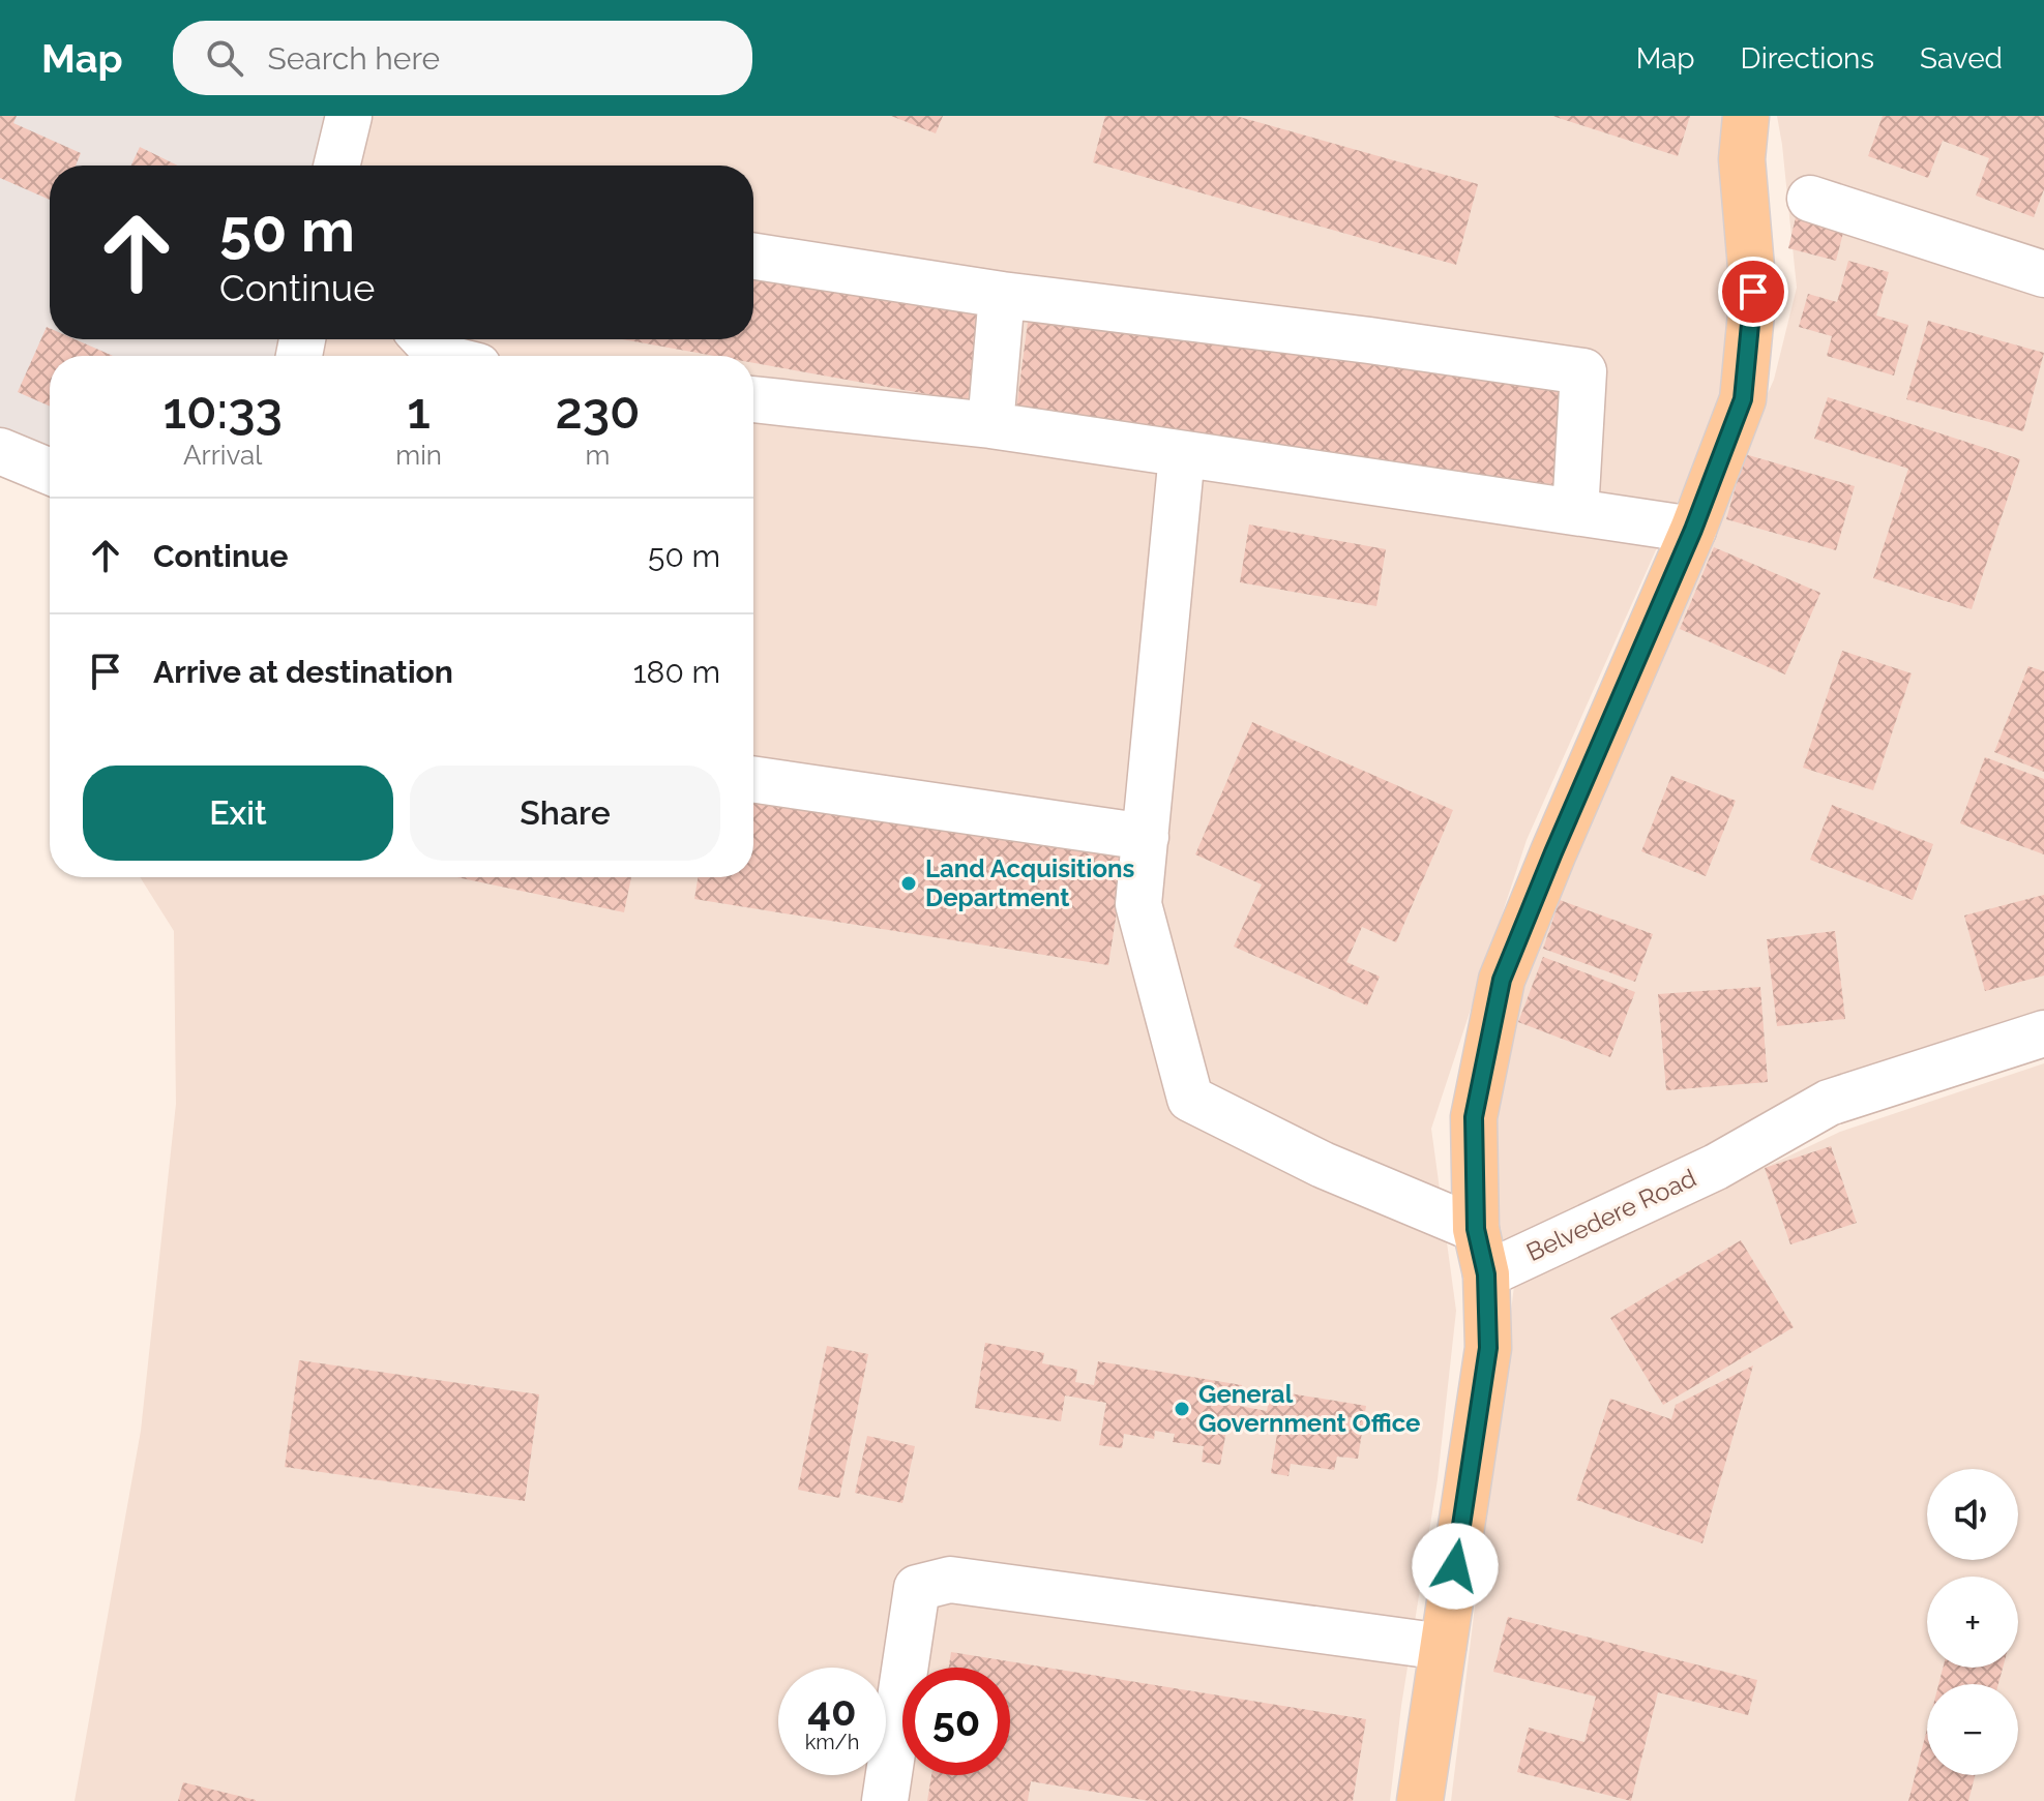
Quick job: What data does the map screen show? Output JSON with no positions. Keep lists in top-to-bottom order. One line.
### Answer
{"streets":{"street":["Belvedere Road"]},"places":["Land Acquisitions Department","General Government Office"],"page":{"header":"Map","search":"Search here","nav":["Map","Directions","Saved"],"turn":["50 m","Continue"],"eta":["10:33","Arrival","1","min","230","m"],"list":[{"name":"Continue","value":"50 m"},{"name":"Arrive at destination","value":"180 m"}],"buttons":["Exit","Share"],"map_buttons":["+","−"],"speed":"40 km/h","limit":"50"}}
